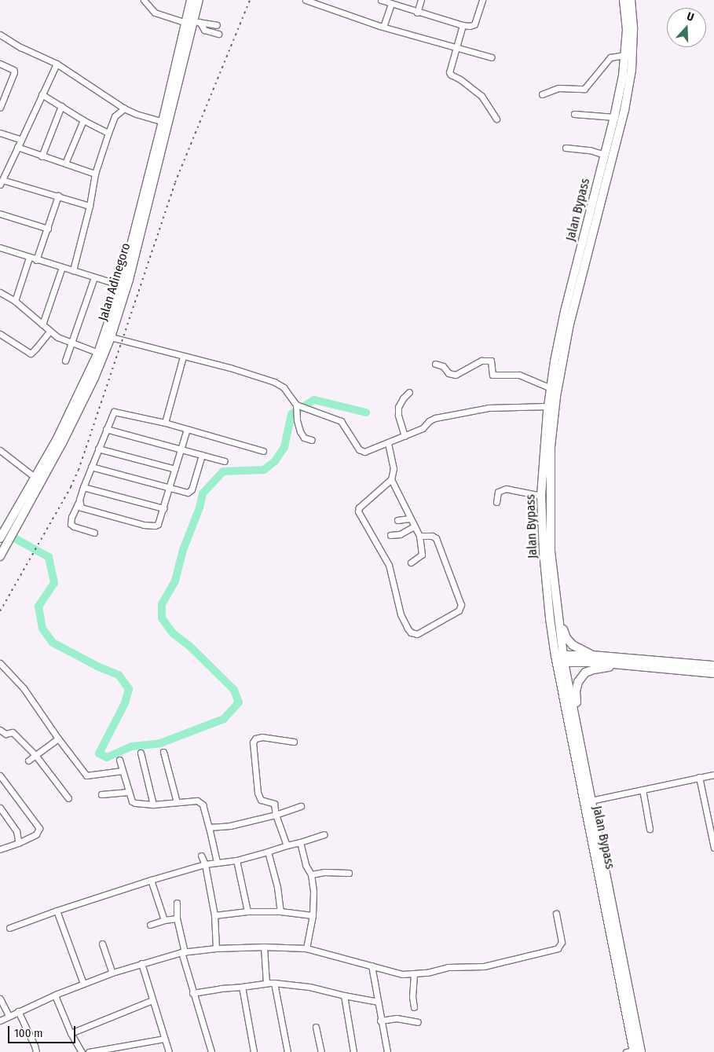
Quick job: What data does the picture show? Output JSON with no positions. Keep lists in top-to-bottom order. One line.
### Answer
{"streets":{"highway":["Jalan Bypass","Jalan Adinegoro"]},"scale_bar":"100 m","north":"top"}
